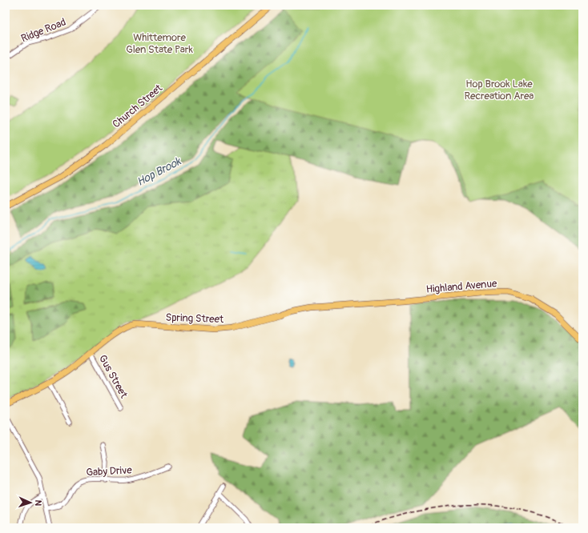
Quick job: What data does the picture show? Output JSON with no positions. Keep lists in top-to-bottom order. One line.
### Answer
{"streets":{"main road":["Church Street","Highland Avenue","Spring Street"],"street":["Ridge Road","Gus Street","Gaby Drive"]},"crossings":[["Highland Avenue","Spring Street"],["Spring Street","Gus Street"]],"water":["Hop Brook"],"parks":["Whittemore Glen State Park","Hop Brook Lake Recreation Area"],"north":"right"}
